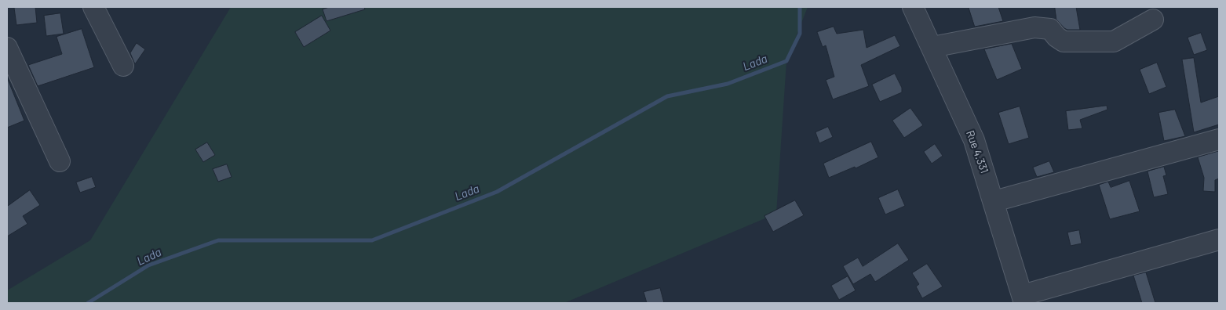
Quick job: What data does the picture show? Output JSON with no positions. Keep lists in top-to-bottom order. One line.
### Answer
{"streets":{"street":["Rue 4.331"]},"water":["Lada"]}
